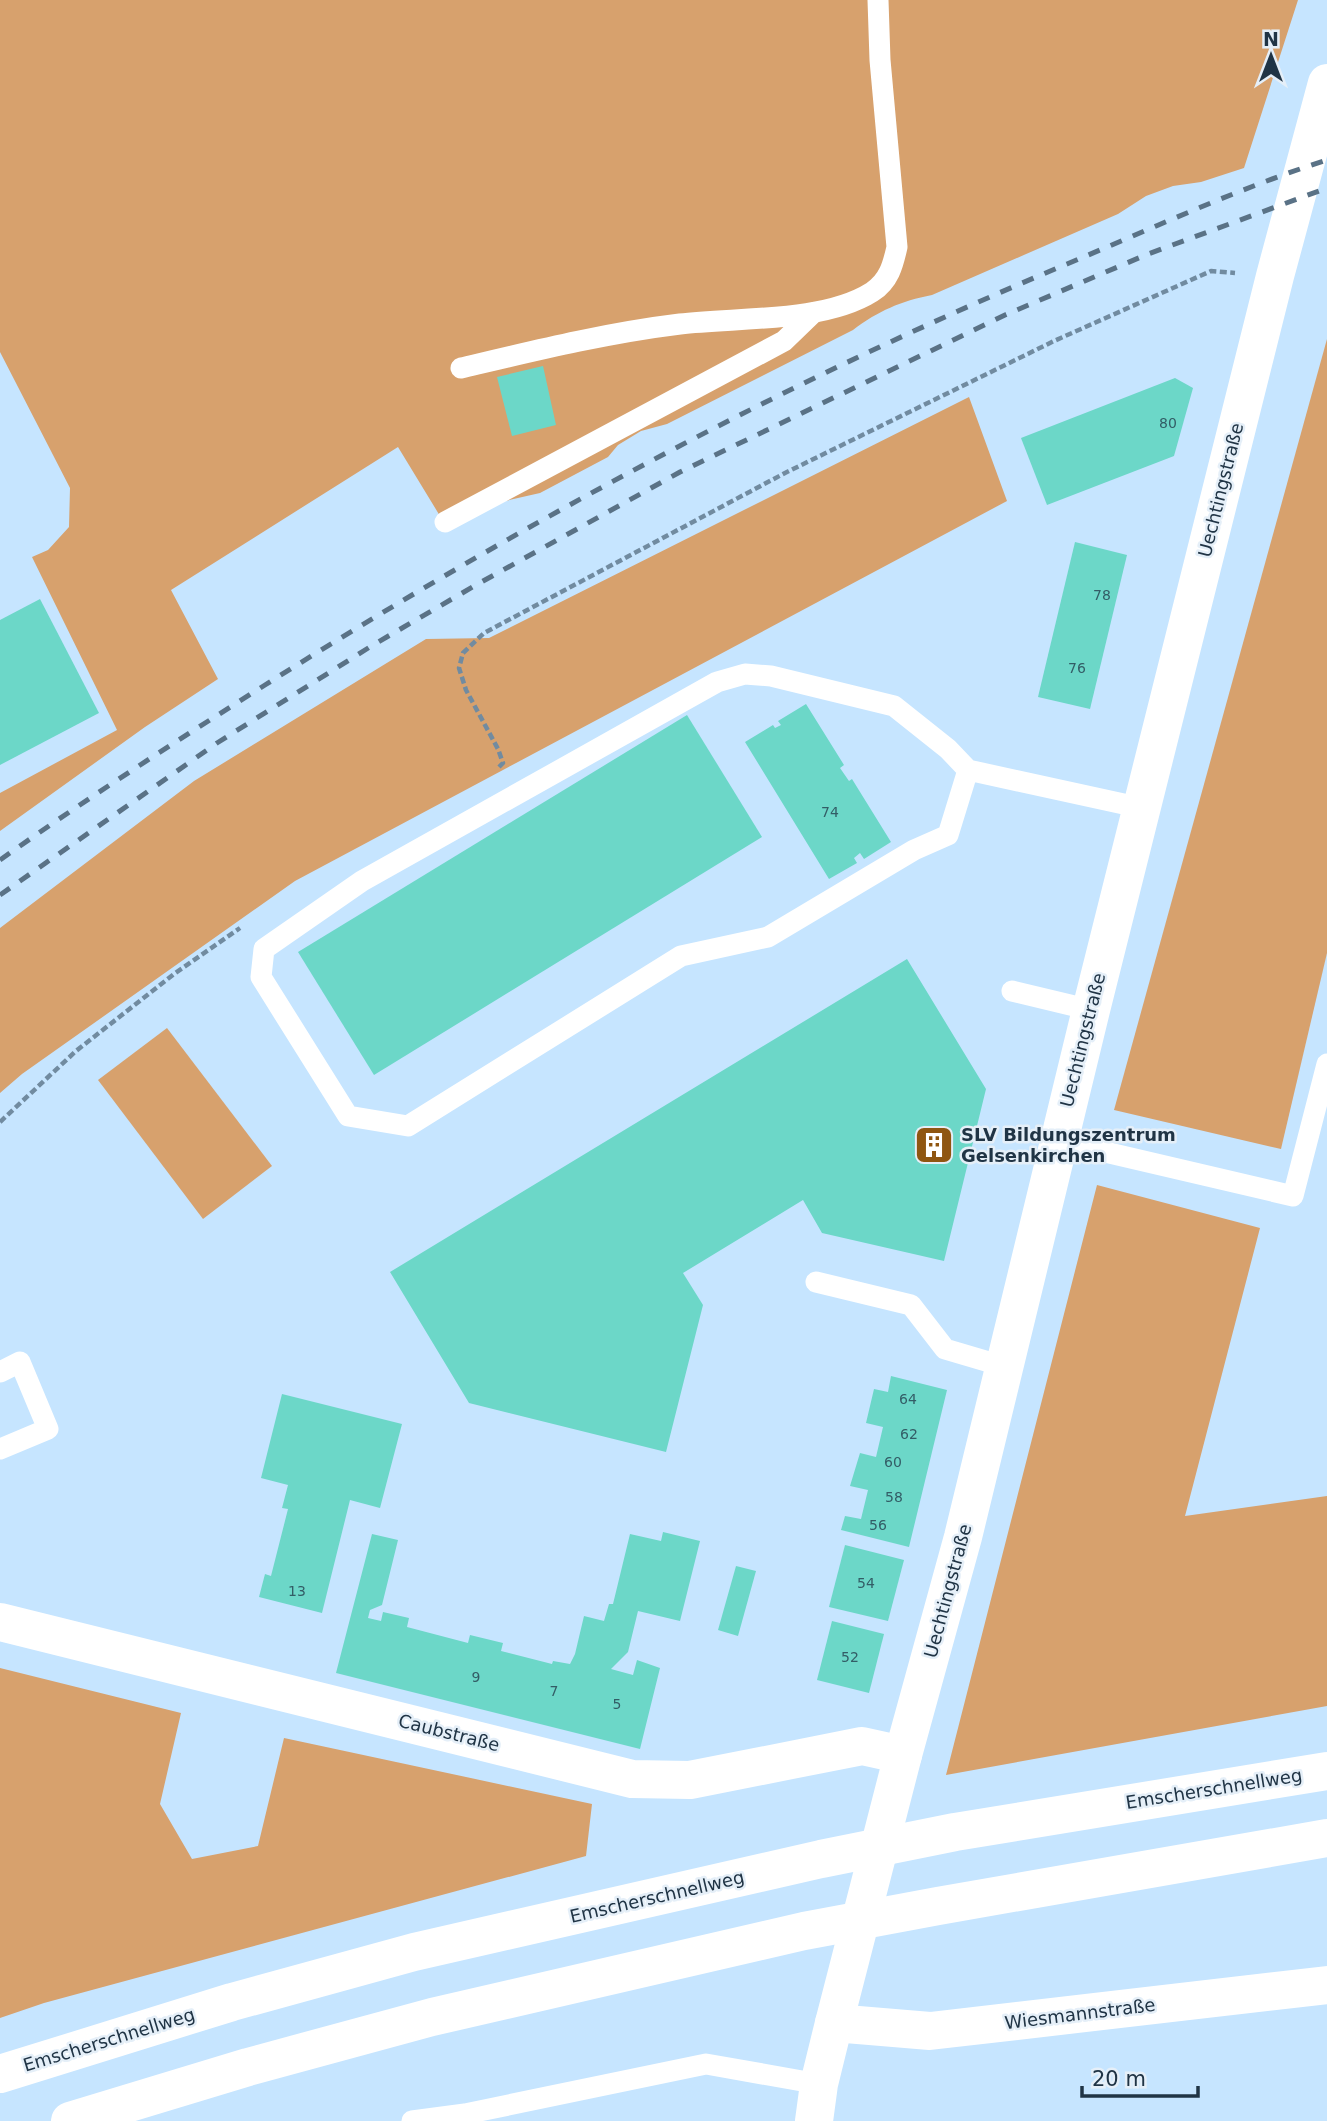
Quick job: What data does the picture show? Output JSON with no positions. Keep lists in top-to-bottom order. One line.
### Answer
{"streets":{"main road":["Uechtingstraße","Caubstraße","Emscherschnellweg","Wiesmannstraße"]},"crossings":[["Uechtingstraße","Caubstraße"],["Uechtingstraße","Wiesmannstraße"]],"places":{"building":["SLV Bildungszentrum Gelsenkirchen"]},"house_numbers":["80","78","76","74","64","62","60","58","56","54","13","52","9","7","5"],"scale_bar":"20 m","north":"top"}
